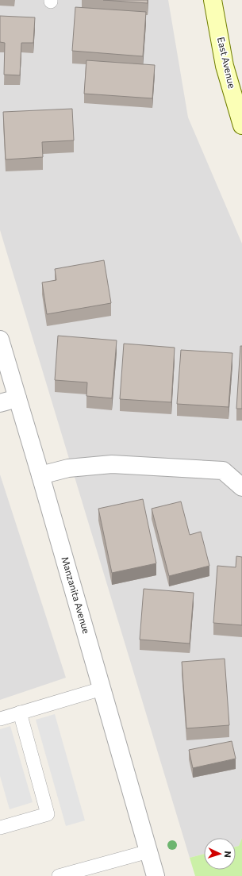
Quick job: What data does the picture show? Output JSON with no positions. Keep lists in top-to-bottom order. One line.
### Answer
{"streets":{"main road":["East Avenue"],"street":["Manzanita Avenue"]},"north":"right"}
